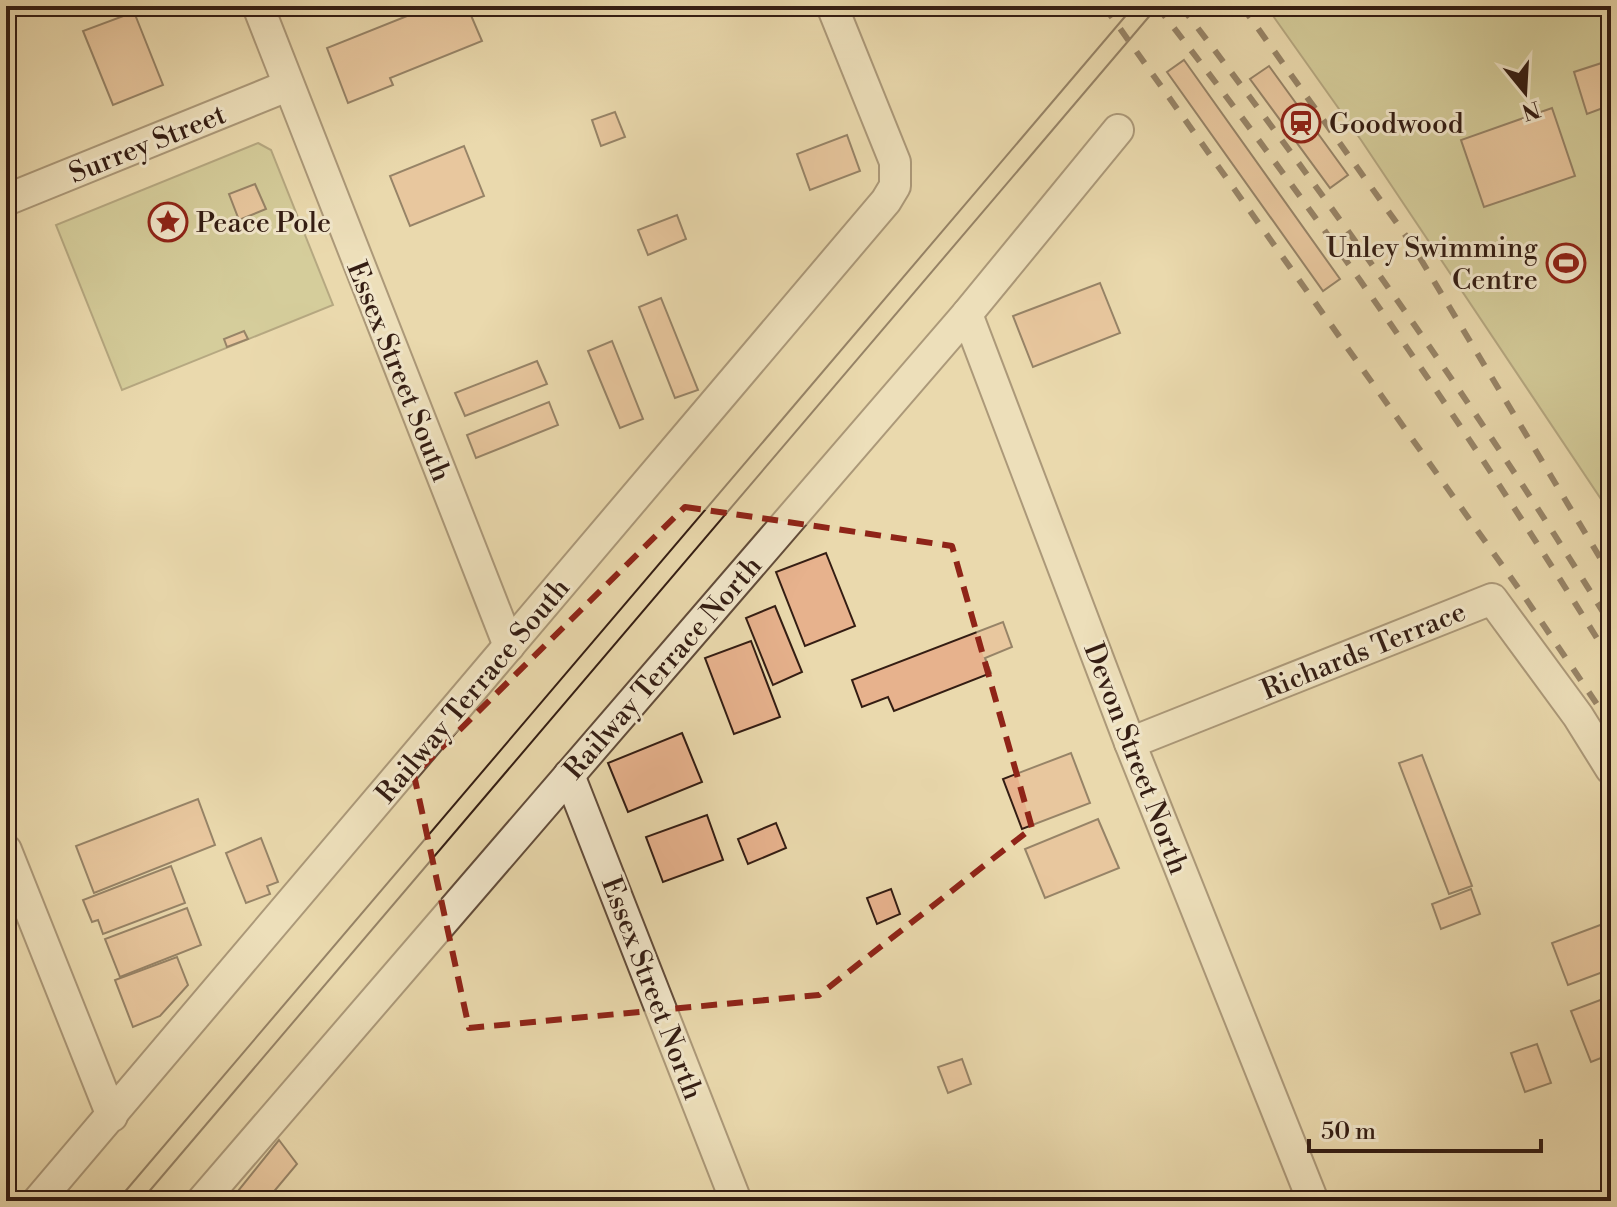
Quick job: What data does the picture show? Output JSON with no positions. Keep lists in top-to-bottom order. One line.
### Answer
{"streets":{"street":["Surrey Street","Essex Street South","Richards Terrace","Railway Terrace North","Railway Terrace South","Devon Street North","Essex Street North"]},"crossings":[["Surrey Street","Essex Street South"],["Essex Street South","Railway Terrace South"],["Richards Terrace","Devon Street North"],["Railway Terrace North","Devon Street North"],["Railway Terrace North","Essex Street North"]],"places":{"station":["Goodwood"],"place":["Peace Pole"],"sports":["Unley Swimming Centre"]},"scale_bar":"50 m","north":"bottom"}
